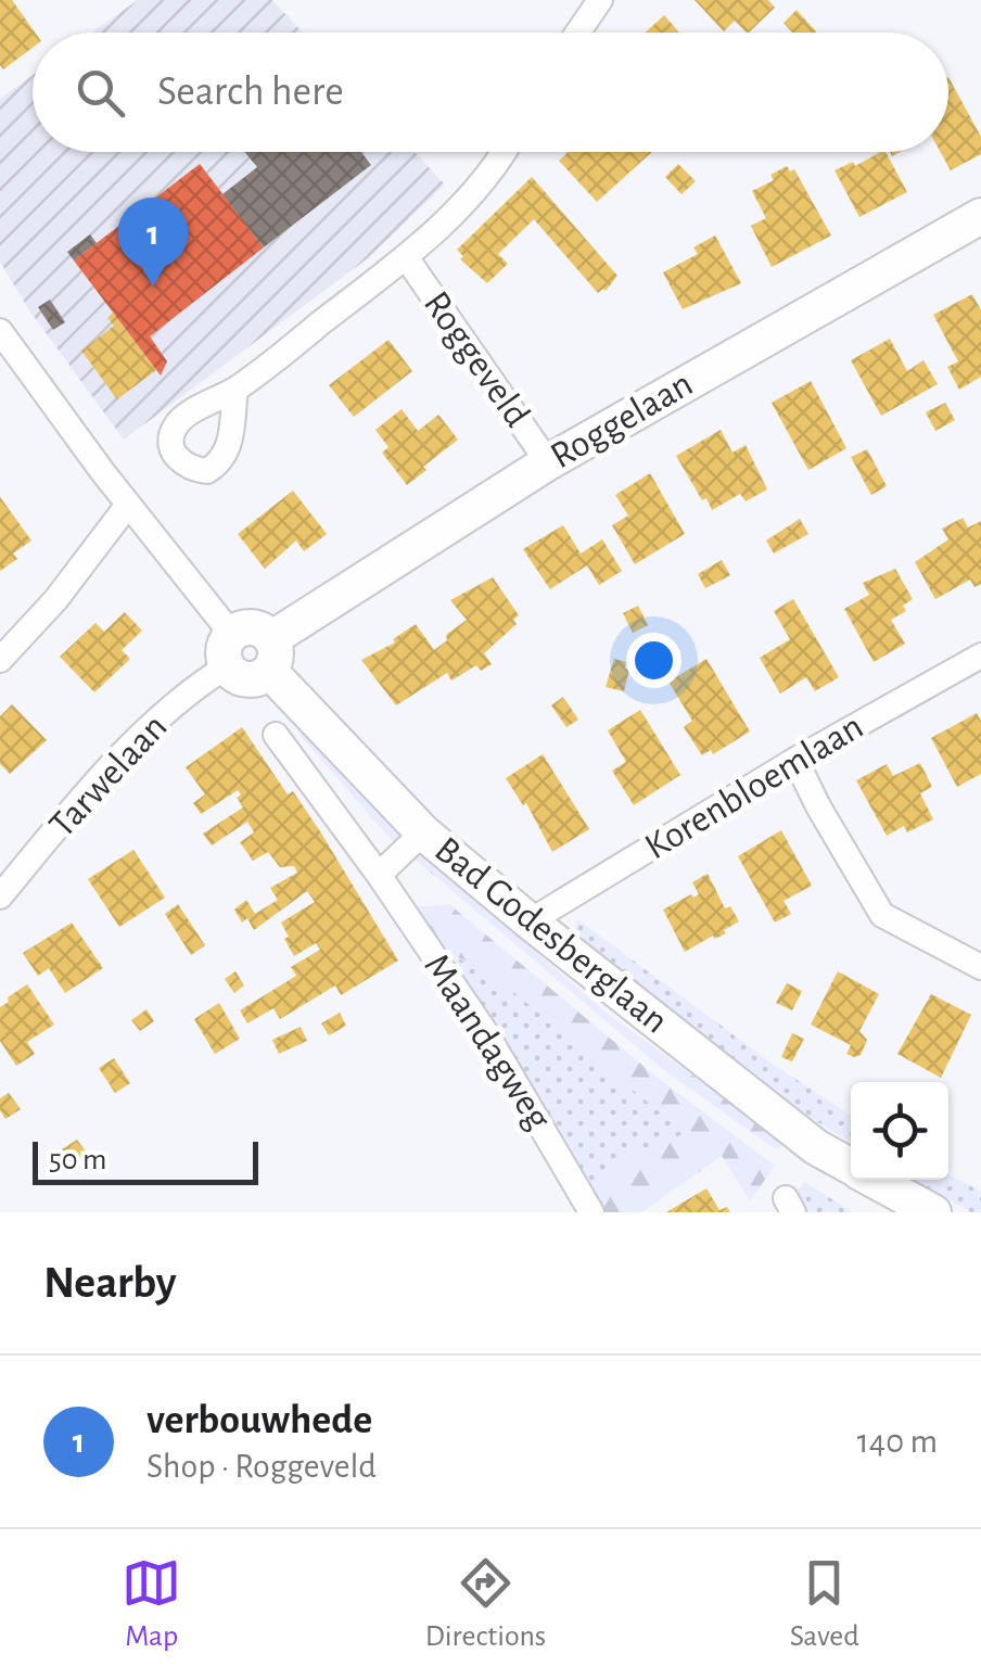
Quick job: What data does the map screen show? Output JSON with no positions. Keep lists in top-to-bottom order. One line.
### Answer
{"streets":{"street":["Roggeveld","Roggelaan","Tarwelaan","Korenbloemlaan","Bad Godesberglaan","Maandagweg"]},"crossings":[["Roggeveld","Roggelaan"],["Roggelaan","Bad Godesberglaan"],["Korenbloemlaan","Bad Godesberglaan"]],"scale_bar":"50 m","page":{"search":"Search here","pins":"1","scale":"50 m","heading":"Nearby","list":[{"mark":"1","name":"verbouwhede","note":"Shop · Roggeveld","value":"140 m"}],"nav":["Map","Directions","Saved"]}}
